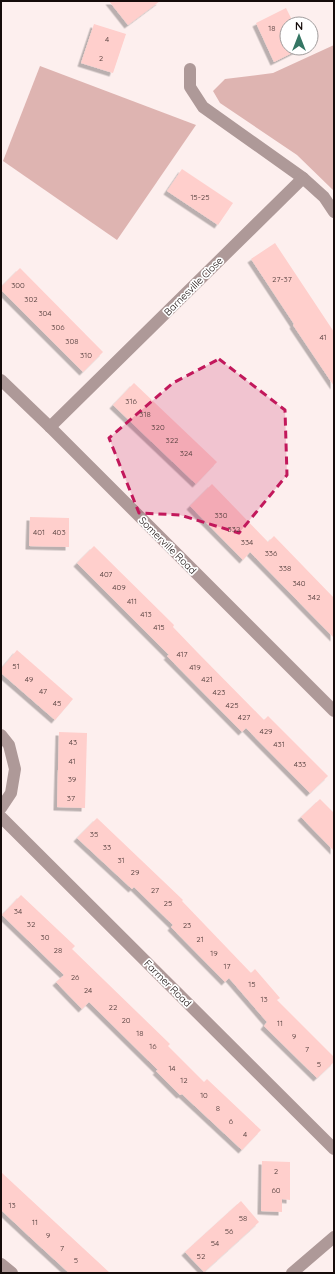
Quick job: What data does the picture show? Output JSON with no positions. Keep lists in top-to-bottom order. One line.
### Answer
{"streets":{"street":["Barnesville Close","Somerville Road","Farmer Road"]},"crossings":[["Barnesville Close","Somerville Road"]],"house_numbers":["18","4","2","15-25","27-37","300","302","304","306","41","308","310","316","318","320","322","324","330","332","401","403","334","336","338","407","340","409","342","411","413","415","417","51","419","49","421","47","423","45","425","427","429","43","431","41","433","39","37","35","33","31","29","27","25","34","32","23","30","21","28","19","17","26","15","24","13","22","20","11","18","9","16","7","5","14","12","10","8","6","4","2","60","13","58","11","56","9","54","7","52","5"],"north":"top"}
